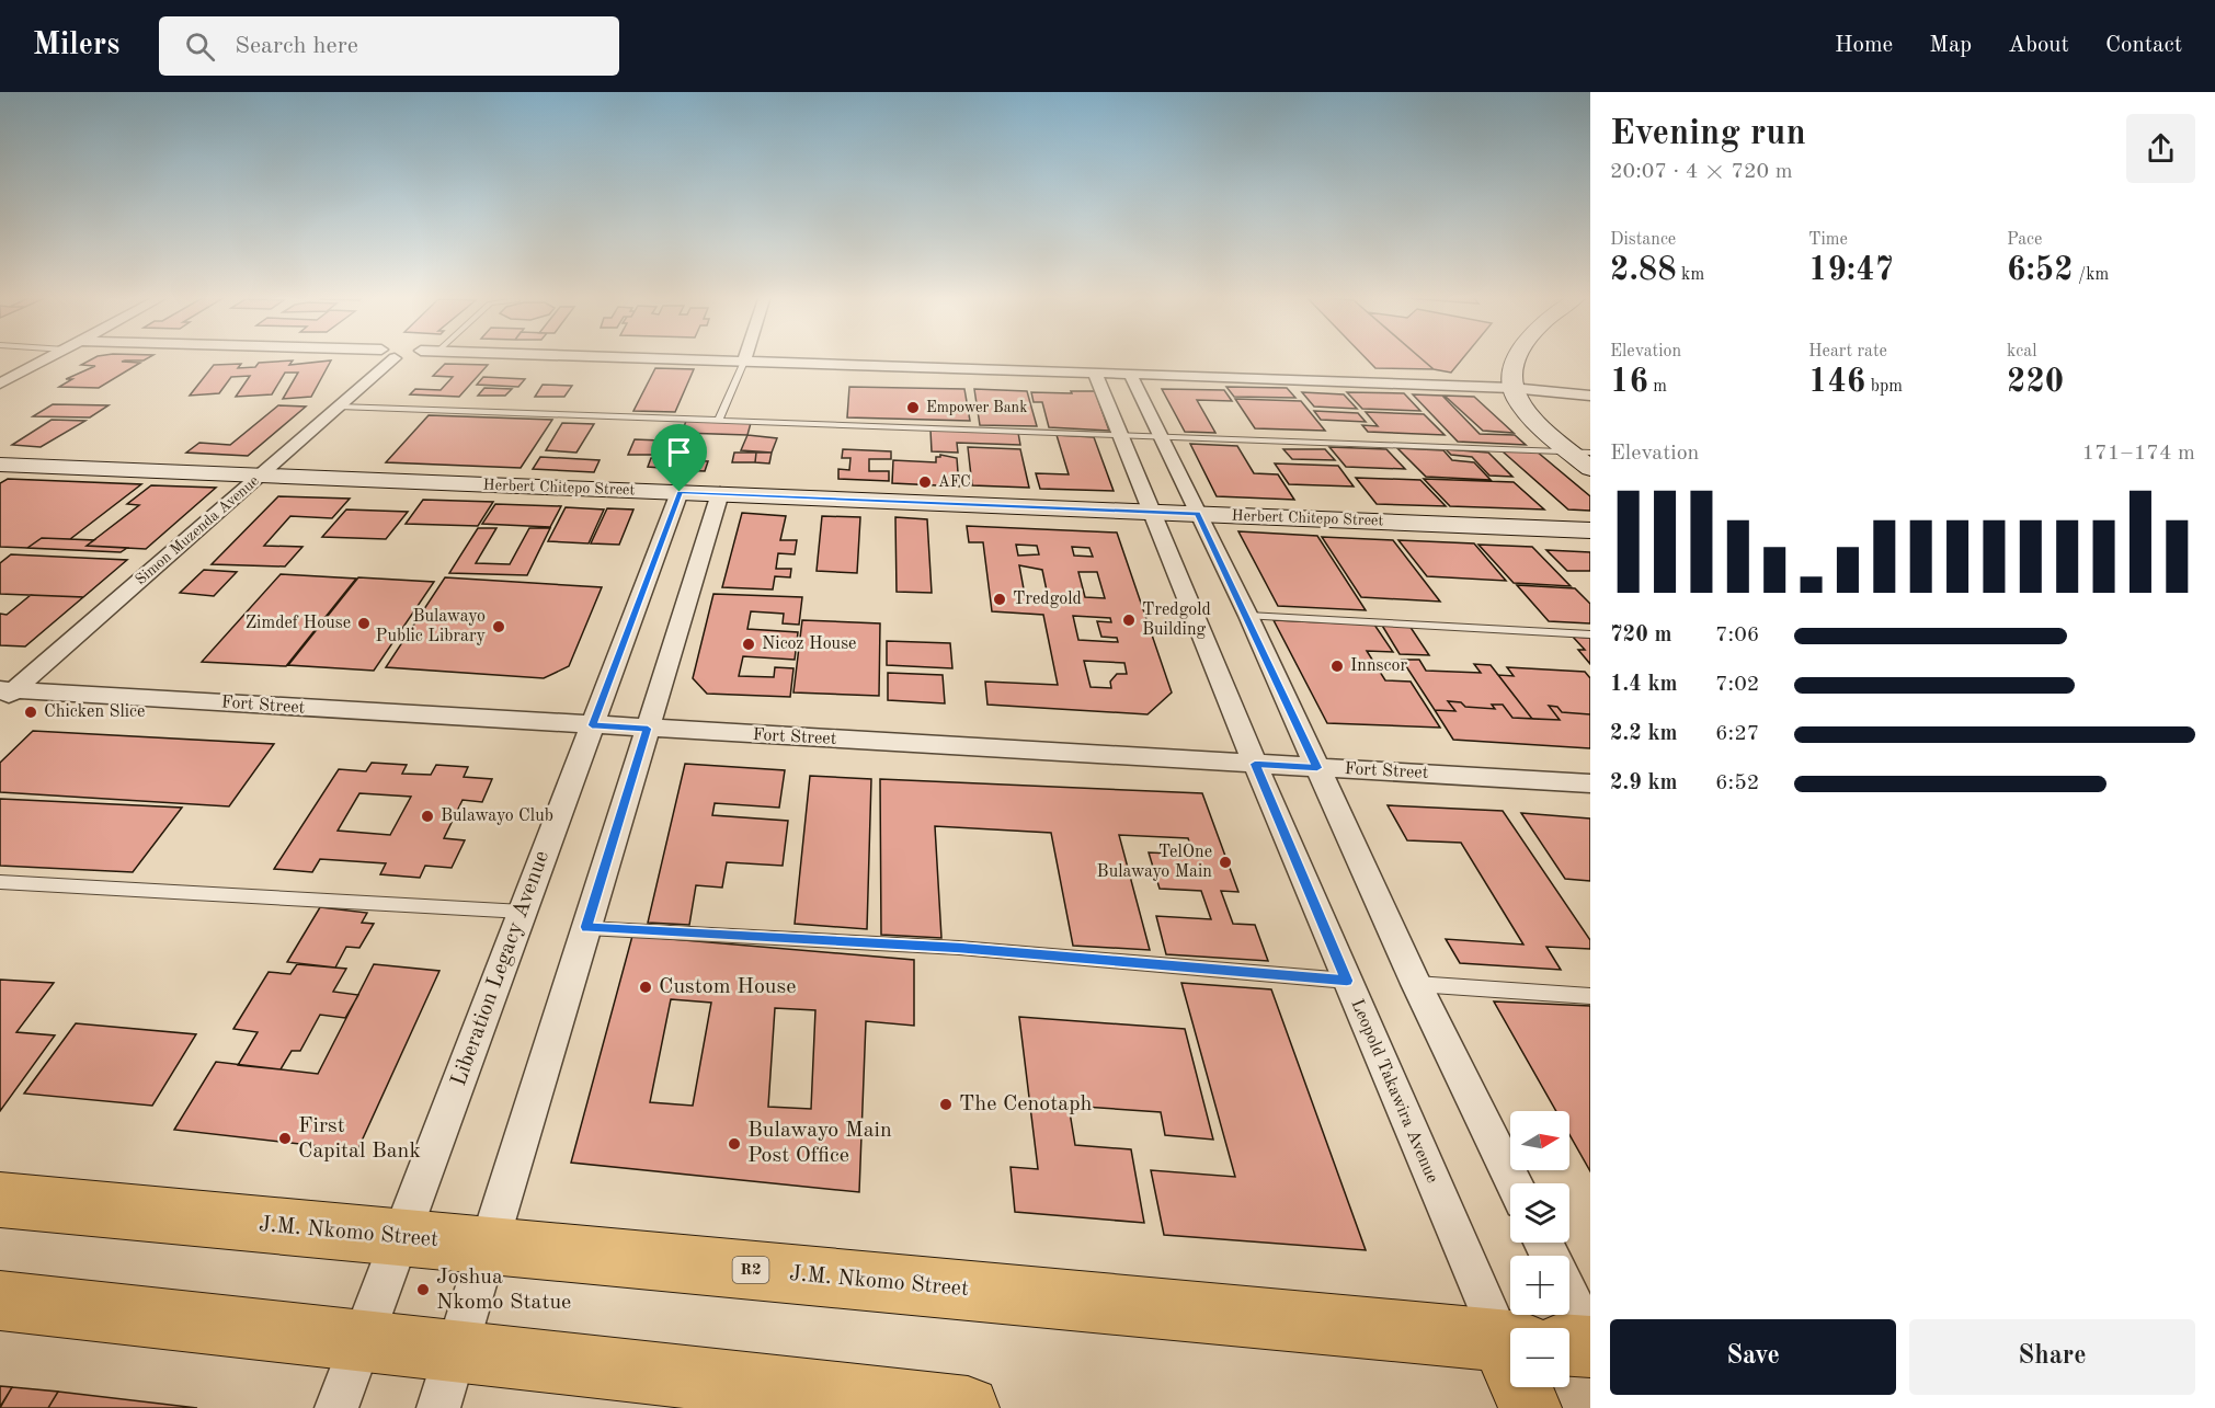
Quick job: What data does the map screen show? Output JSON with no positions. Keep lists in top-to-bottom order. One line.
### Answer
{"streets":{"highway":["Leopold Takawira Avenue","J.M. Nkomo Street","R2"],"street":["Herbert Chitepo Street","Simon Muzenda Avenue","Fort Street","Liberation Legacy Avenue"]},"crossings":[["Herbert Chitepo Street","Simon Muzenda Avenue"],["Herbert Chitepo Street","Liberation Legacy Avenue"],["Herbert Chitepo Street","Leopold Takawira Avenue"],["Simon Muzenda Avenue","Fort Street"],["Fort Street","Liberation Legacy Avenue"],["Fort Street","Leopold Takawira Avenue"],["Liberation Legacy Avenue","J.M. Nkomo Street"]],"places":["Empower Bank","AFC","Tredgold","Tredgold Building","Zimdef House","Bulawayo Public Library","Nicoz House","Innscor","Chicken Slice","Bulawayo Club","TelOne Bulawayo Main","Custom House","The Cenotaph","First Capital Bank","Bulawayo Main Post Office","Joshua Nkomo Statue"],"north":"right","page":{"header":"Milers","search":"Search here","nav":["Home","Map","About","Contact"],"heading":["Evening run","20:07 · 4 × 720 m"],"stats":[["Distance","2.88 km"],["Time","19:47"],["Pace","6:52 /km"],["Elevation","16 m"],["Heart rate","146 bpm"],["kcal","220"]],"chart":["Elevation","171–174 m"],"list":[{"name":"720 m","note":"7:06"},{"name":"1.4 km","note":"7:02"},{"name":"2.2 km","note":"6:27"},{"name":"2.9 km","note":"6:52"}],"map_buttons":["+","−"],"buttons":["Save","Share"]}}
